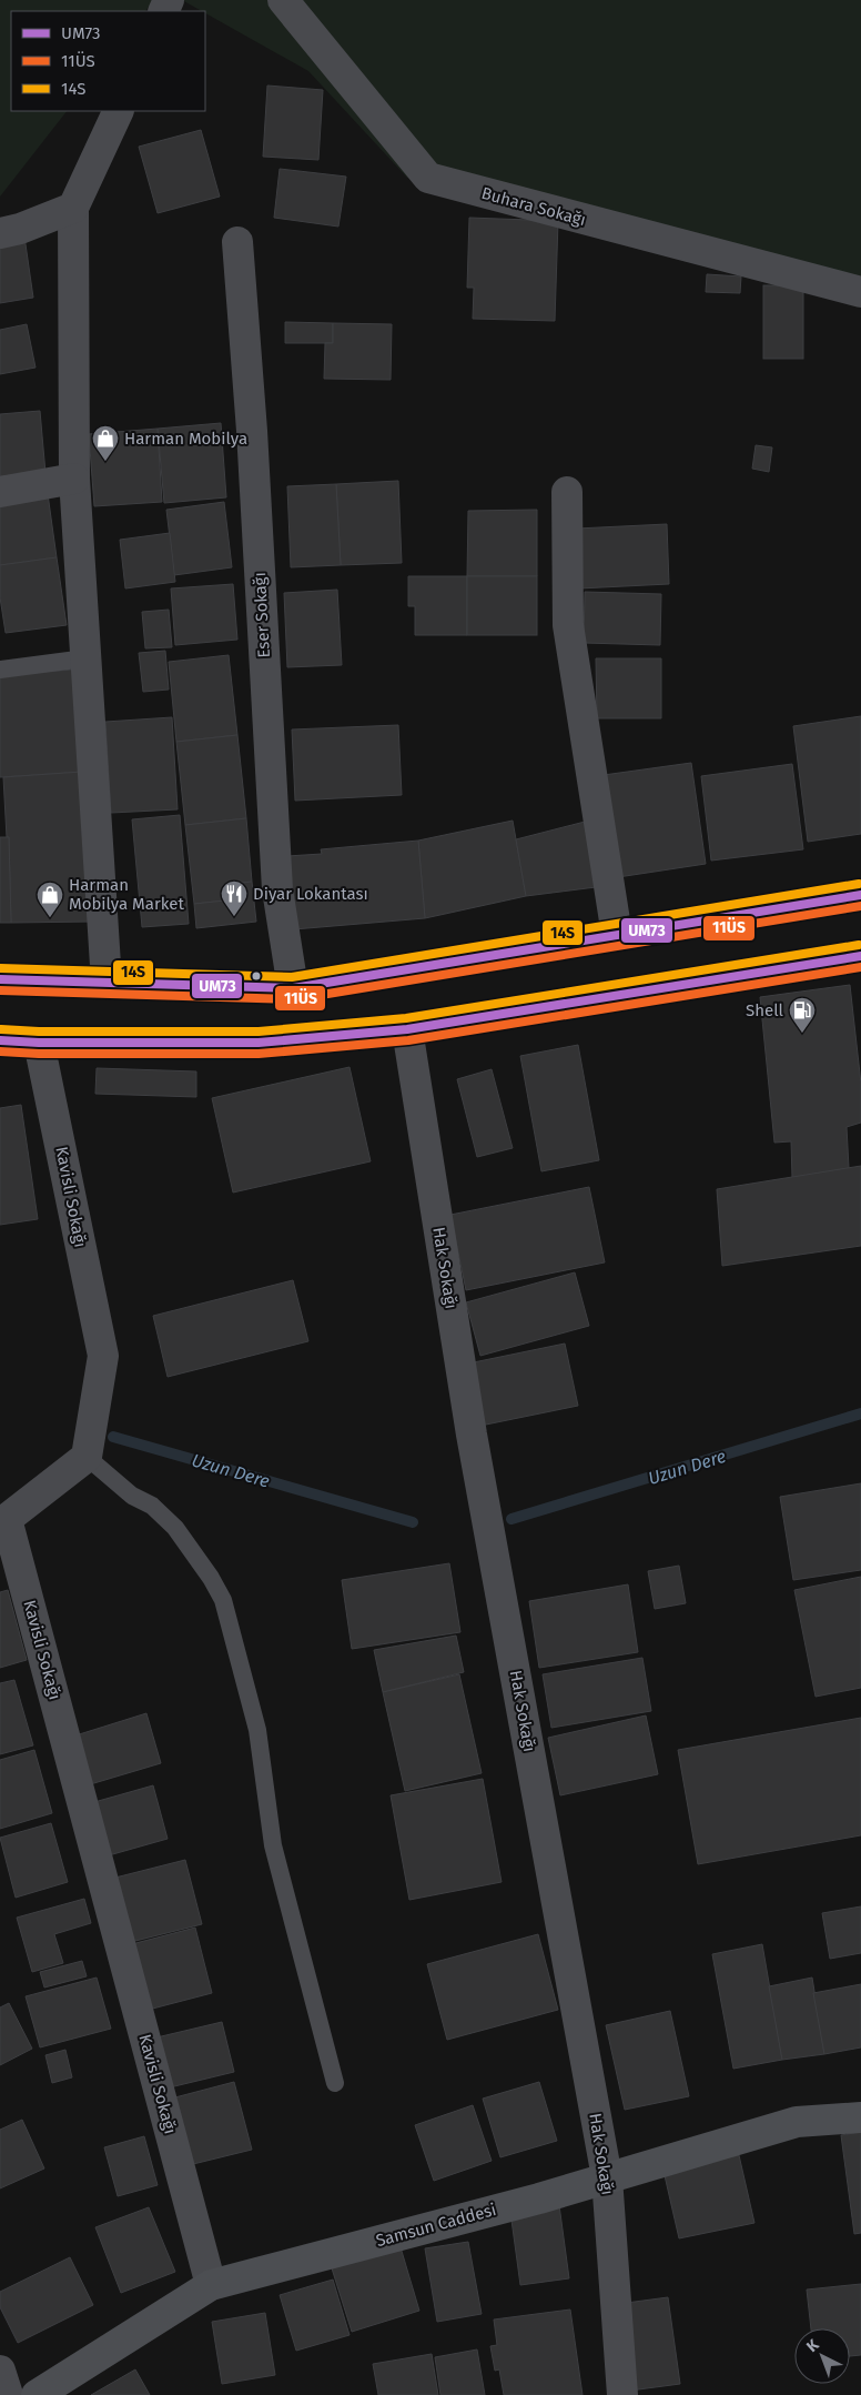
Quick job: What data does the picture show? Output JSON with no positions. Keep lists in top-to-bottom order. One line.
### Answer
{"streets":{"street":["Buhara Sokağı","Eser Sokağı","Kavisli Sokağı","Hak Sokağı","Samsun Caddesi"]},"crossings":[["Kavisli Sokağı","Samsun Caddesi"],["Hak Sokağı","Samsun Caddesi"]],"water":["Uzun Dere"],"places":{"shop":["Harman Mobilya","Harman Mobilya Market"],"restaurant":["Diyar Lokantası"],"fuel station":["Shell"]},"lines":["transit line 14S","transit line UM73","transit line 11ÜS"],"legend":["UM73","11ÜS","14S"],"north":"top left"}
